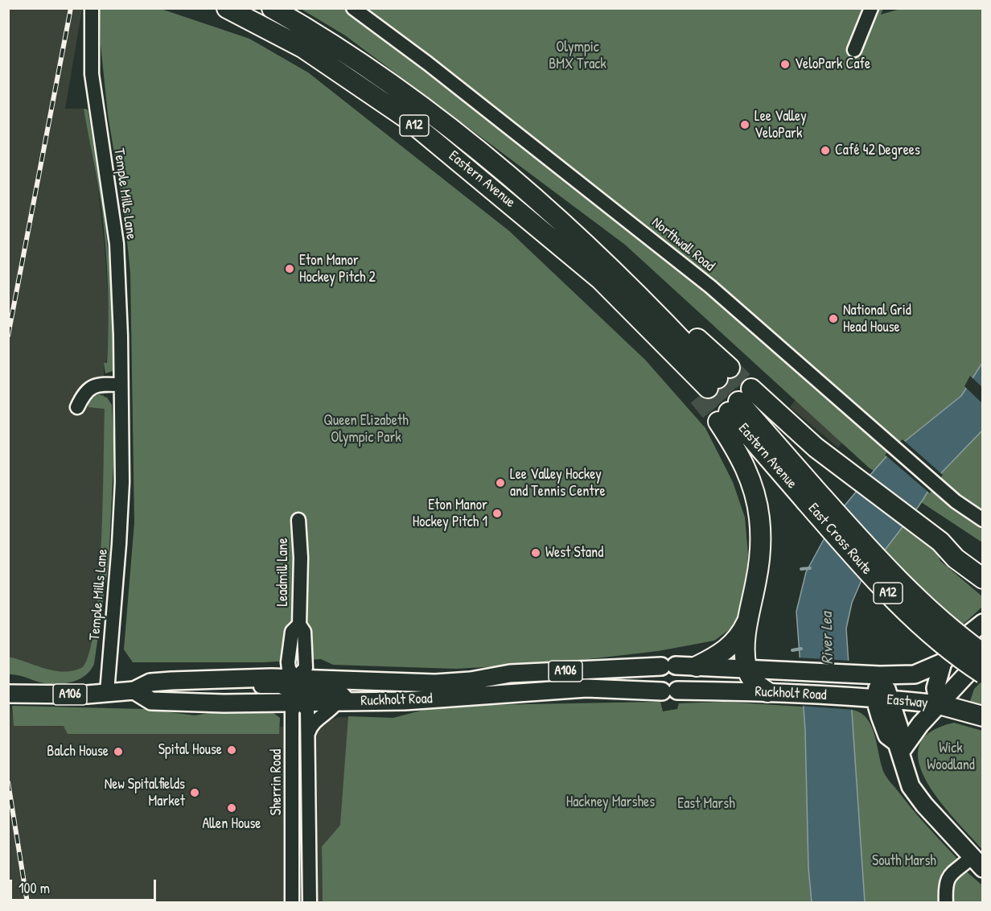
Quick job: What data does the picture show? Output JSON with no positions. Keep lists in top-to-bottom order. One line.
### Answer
{"streets":{"highway":["A12","Eastern Avenue","East Cross Route"],"main road":["A106","Ruckholt Road","Eastway"],"street":["Temple Mills Lane","Northwall Road","Leadmill Lane","Sherrin Road"]},"crossings":[["Eastern Avenue","East Cross Route"],["Temple Mills Lane","Ruckholt Road"],["East Cross Route","Eastway"],["Leadmill Lane","Ruckholt Road"],["Leadmill Lane","Sherrin Road"],["Ruckholt Road","Eastway"],["Ruckholt Road","Sherrin Road"]],"water":["River Lea"],"parks":["Olympic BMX Track","Queen Elizabeth Olympic Park","Wick Woodland","Hackney Marshes","East Marsh","South Marsh"],"places":["VeloPark Cafe","Lee Valley VeloPark","Café 42 Degrees","Eton Manor Hockey Pitch 2","National Grid Head House","Lee Valley Hockey and Tennis Centre","Eton Manor Hockey Pitch 1","West Stand","Spital House","Balch House","New Spitalfields Market","Allen House"],"scale_bar":"100 m"}
